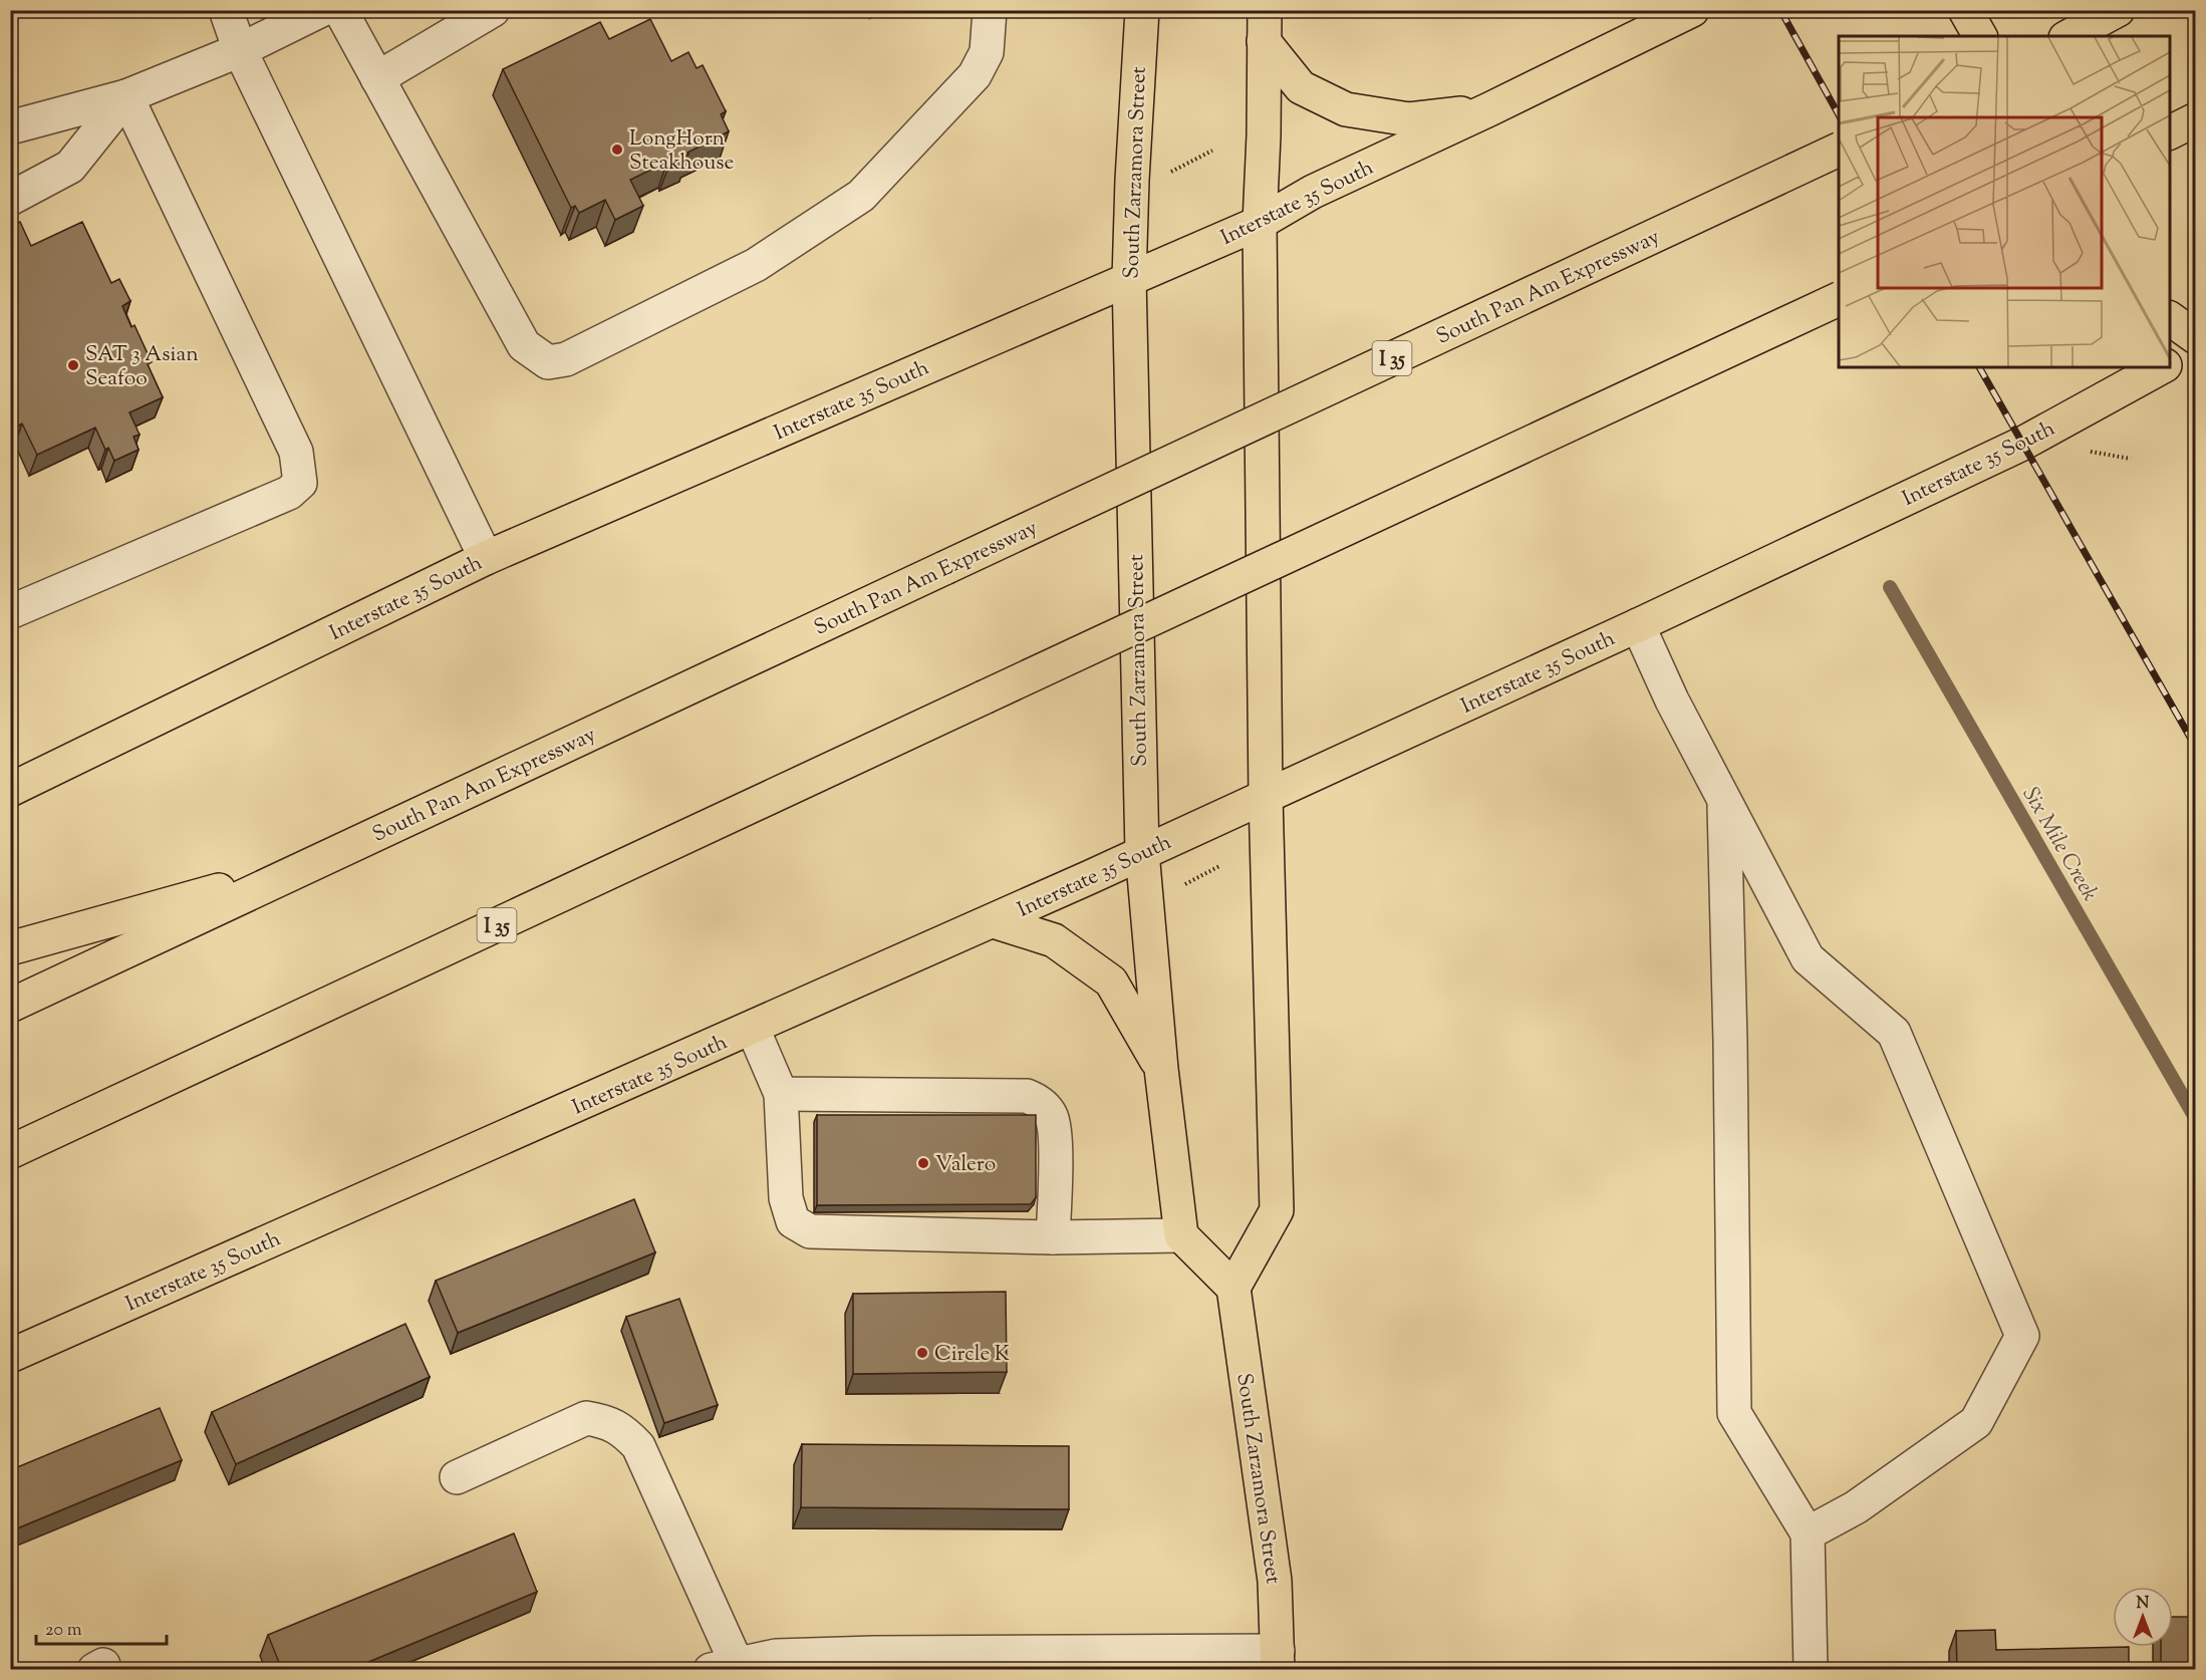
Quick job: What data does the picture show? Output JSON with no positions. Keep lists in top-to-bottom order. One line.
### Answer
{"streets":{"main road":["South Zarzamora Street","Interstate 35 South","South Pan Am Expressway","I 35"]},"crossings":[["South Zarzamora Street","Interstate 35 South"]],"water":["Six Mile Creek"],"places":["LongHorn Steakhouse","SAT 3 Asian Seafoo","Valero","Circle K"],"scale_bar":"20 m","north":"top"}
